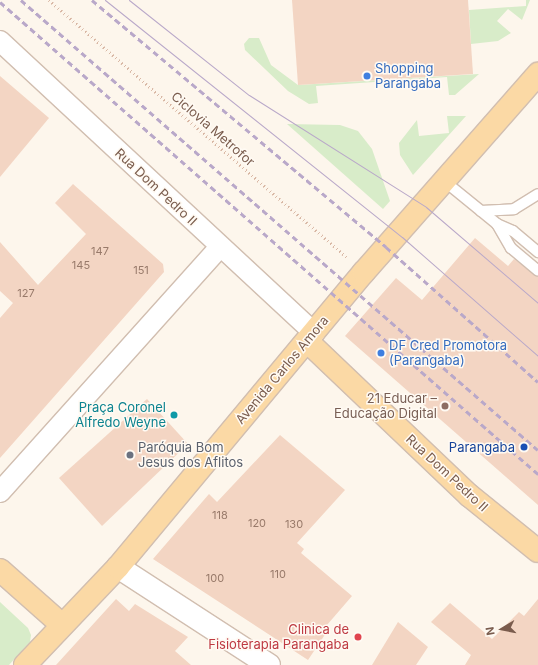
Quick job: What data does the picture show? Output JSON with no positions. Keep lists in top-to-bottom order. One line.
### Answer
{"streets":{"main road":["Rua Dom Pedro II","Avenida Carlos Amora"],"path":["Ciclovia Metrofor"]},"crossings":[["Ciclovia Metrofor","Avenida Carlos Amora"],["Rua Dom Pedro II","Avenida Carlos Amora"]],"places":["Shopping Parangaba","DF Cred Promotora (Parangaba)","21 Educar – Educação Digital","Praça Coronel Alfredo Weyne","Parangaba","Paróquia Bom Jesus dos Aflitos","Clinica de Fisioterapia Parangaba"],"house_numbers":["147","145","151","127","118","120","130","110","100"],"north":"left"}
